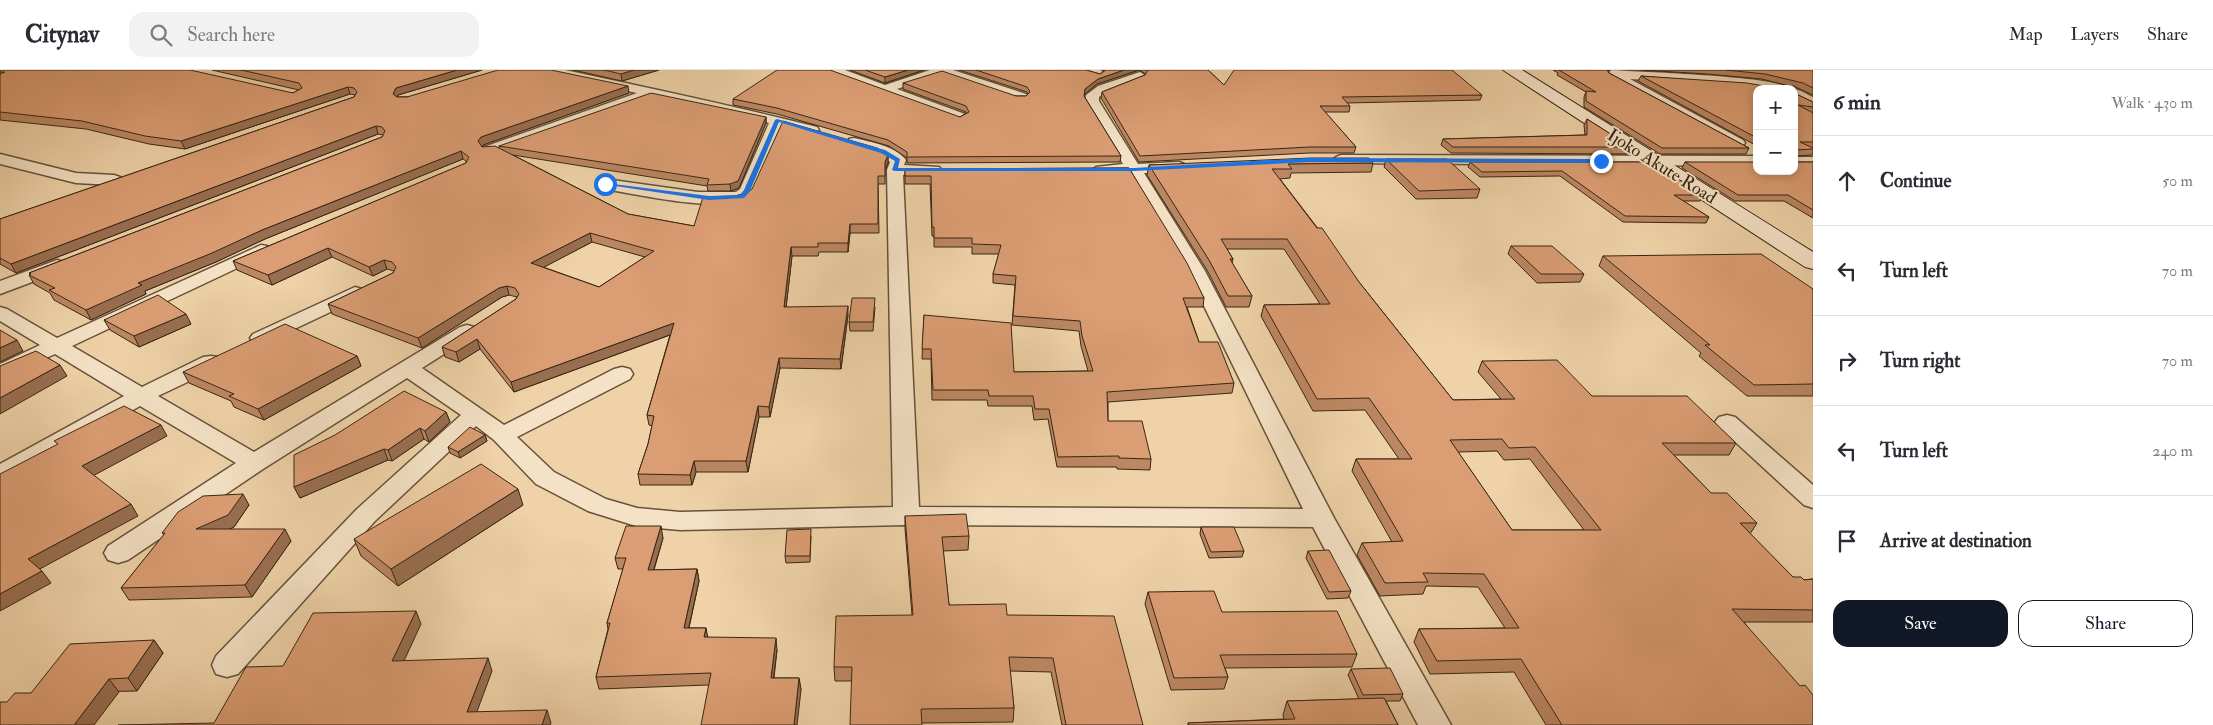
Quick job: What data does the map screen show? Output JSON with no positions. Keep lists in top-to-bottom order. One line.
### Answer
{"streets":{"main road":["Ijoko Akute Road"]},"page":{"header":"Citynav","search":"Search here","nav":["Map","Layers","Share"],"heading":["6 min","Walk · 430 m"],"map_buttons":["+","−"],"list":[["Continue","50 m"],["Turn left","70 m"],["Turn right","70 m"],["Turn left","240 m"],"Arrive at destination"],"buttons":["Save","Share"]}}
